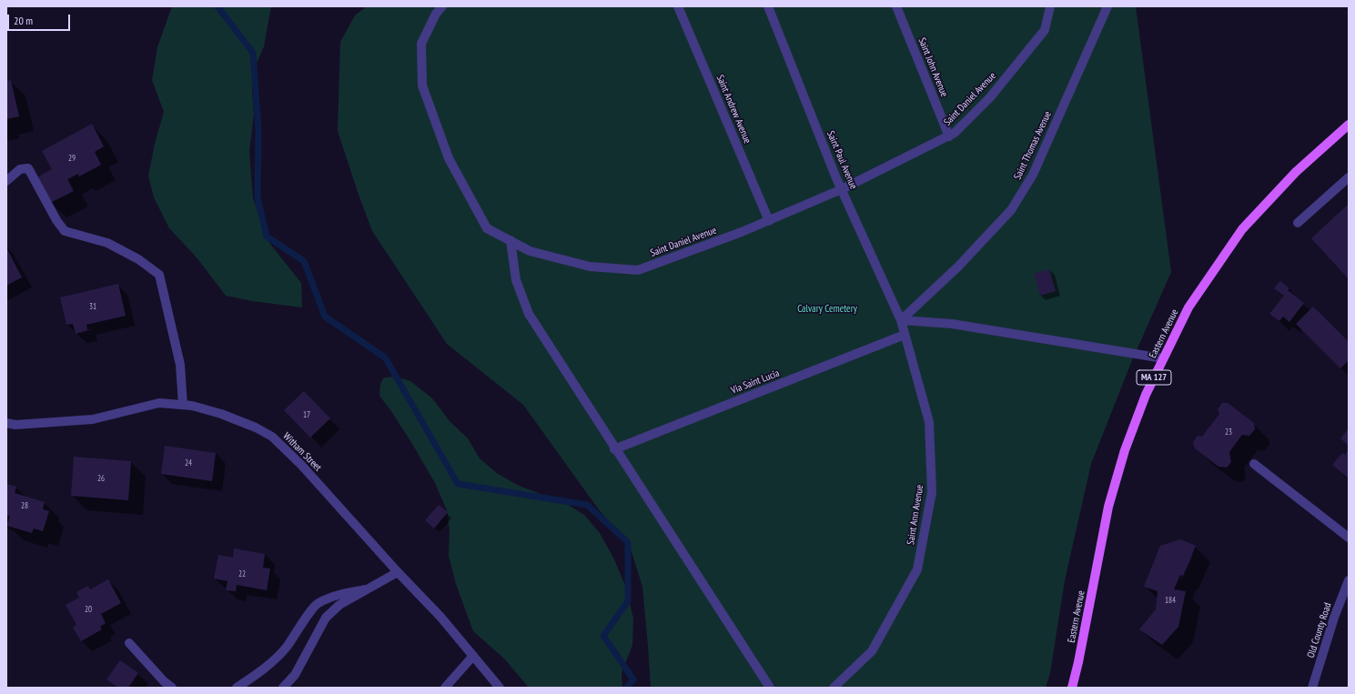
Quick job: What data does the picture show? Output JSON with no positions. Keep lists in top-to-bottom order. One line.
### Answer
{"streets":{"main road":["Eastern Avenue","MA 127"],"street":["Saint John Avenue","Saint Daniel Avenue","Saint Andrew Avenue","Saint Thomas Avenue","Saint Paul Avenue","Via Saint Lucia","Witham Street","Saint Ann Avenue","Old County Road"]},"crossings":[["Saint John Avenue","Saint Daniel Avenue"],["Saint Daniel Avenue","Saint Andrew Avenue"],["Saint Daniel Avenue","Saint Paul Avenue"],["Saint Thomas Avenue","Saint Paul Avenue"],["Saint Thomas Avenue","Saint Ann Avenue"],["Saint Paul Avenue","Saint Ann Avenue"],["Via Saint Lucia","Saint Ann Avenue"]],"parks":["Calvary Cemetery"],"house_numbers":["29","31","17","23","24","26","28","22","184","20"],"scale_bar":"20 m"}
